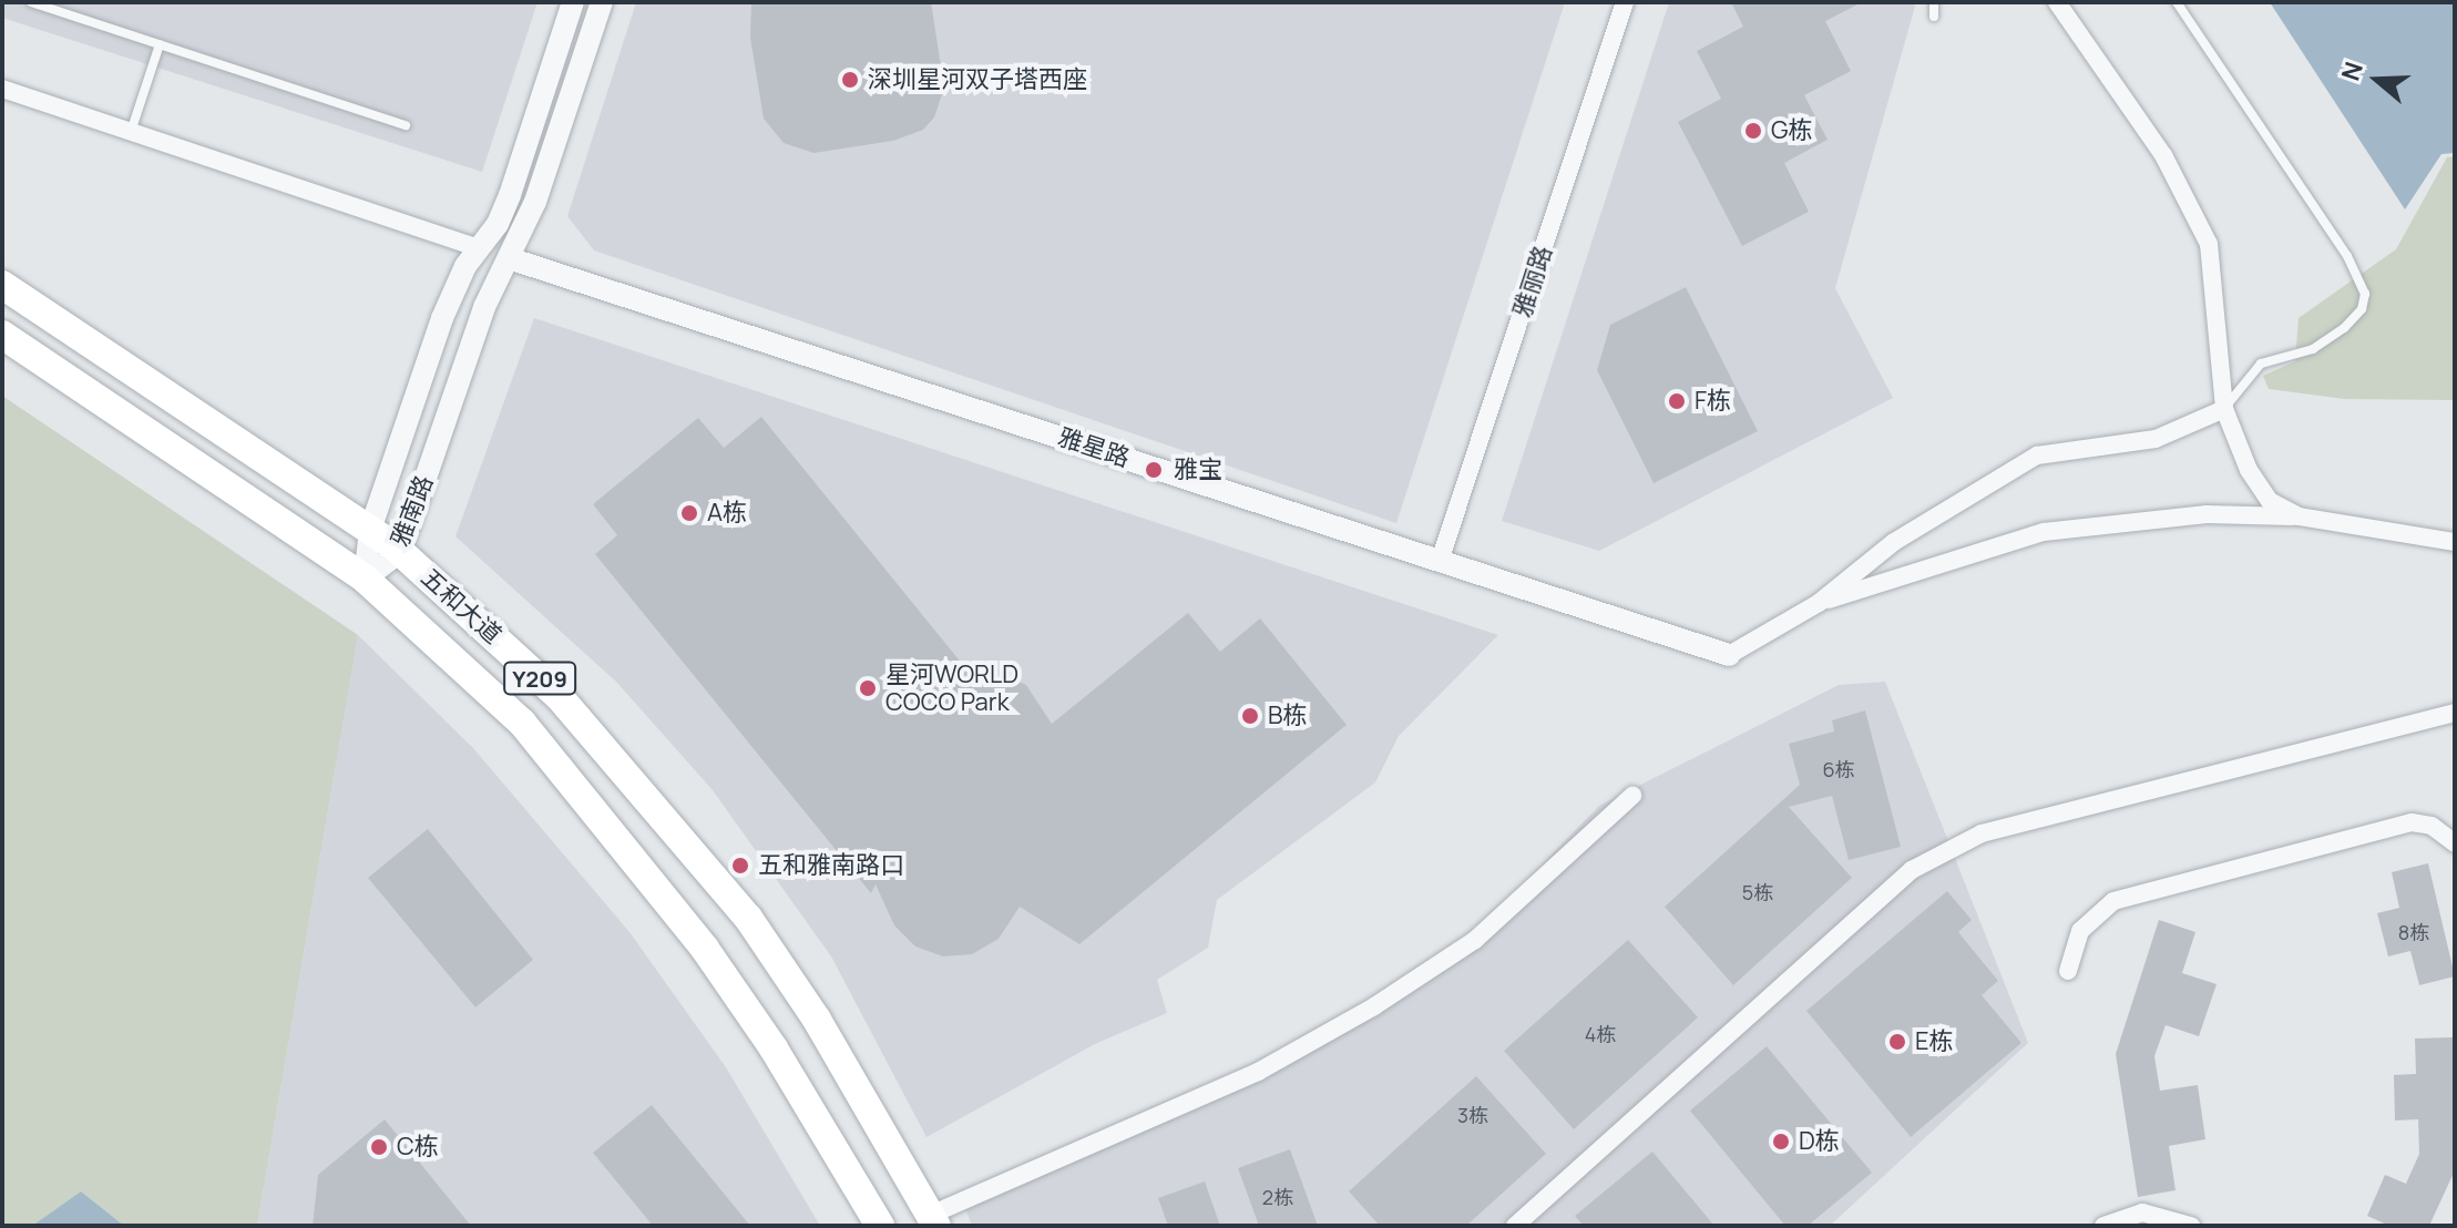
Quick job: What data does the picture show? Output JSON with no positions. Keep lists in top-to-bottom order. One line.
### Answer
{"streets":{"main road":["五和大道","Y209"],"street":["雅丽路","雅星路","雅南路"]},"crossings":[["雅丽路","雅星路"],["雅星路","雅南路"],["雅南路","五和大道"]],"places":["深圳星河双子塔西座","G栋","F栋","雅宝","A栋","星河WORLD COCO Park","B栋","五和雅南路口","E栋","D栋","C栋"],"house_numbers":["6栋","5栋","8栋","4栋","3栋","2栋"],"north":"left"}
